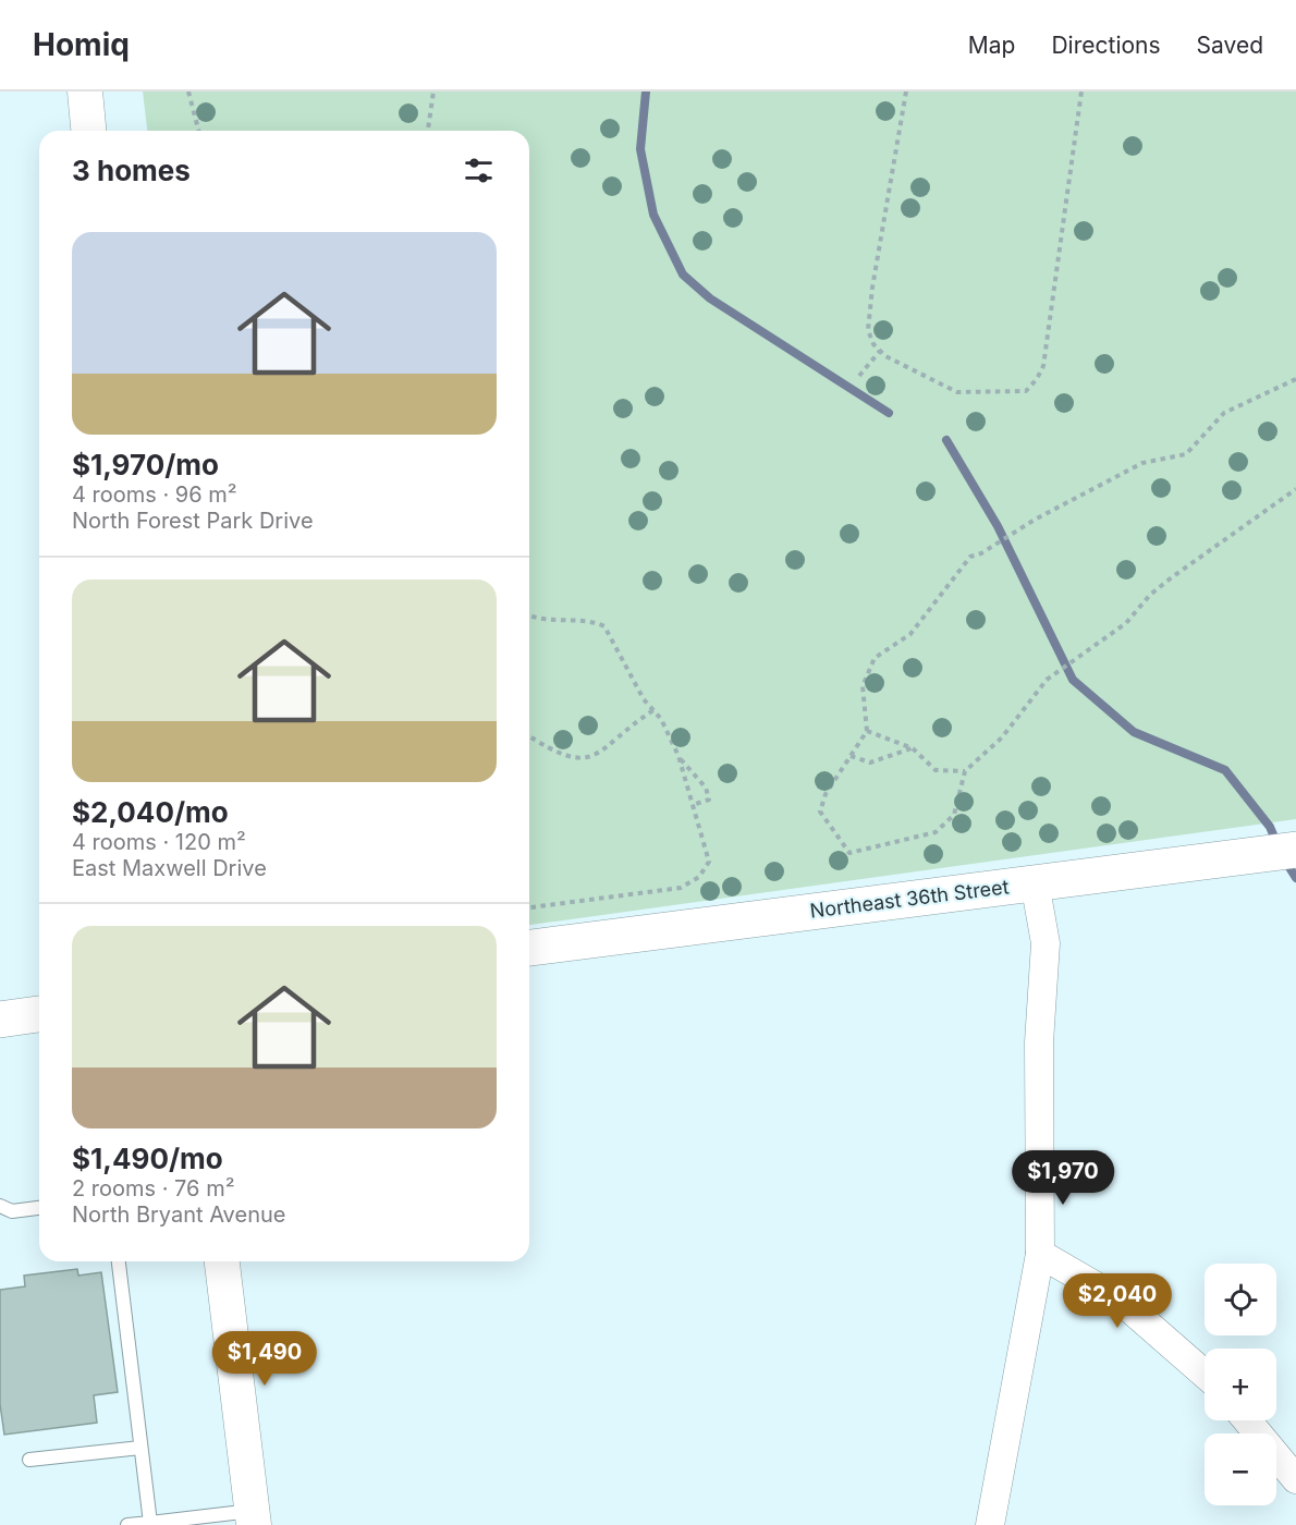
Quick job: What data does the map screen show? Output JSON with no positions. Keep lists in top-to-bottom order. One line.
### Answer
{"streets":{"main road":["Northeast 36th Street"]},"page":{"header":"Homiq","nav":["Map","Directions","Saved"],"heading":"3 homes","list":[{"name":"$1,970/mo","note":"4 rooms · 96 m² · North Forest Park Drive"},{"name":"$2,040/mo","note":"4 rooms · 120 m² · East Maxwell Drive"},{"name":"$1,490/mo","note":"2 rooms · 76 m² · North Bryant Avenue"}],"price":["$1,970","$2,040","$1,490"],"map_buttons":["+","−"]}}
